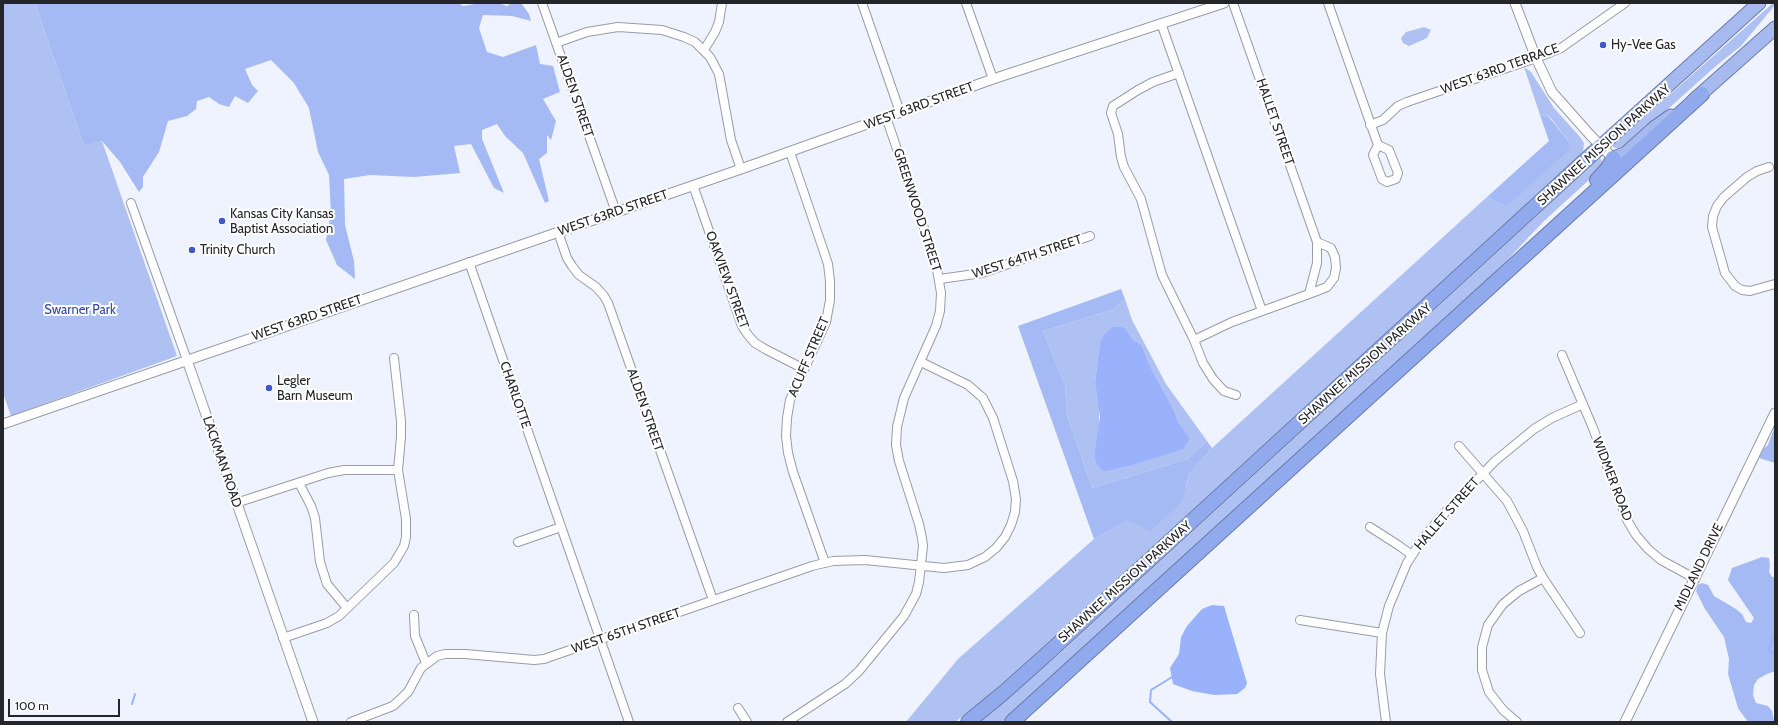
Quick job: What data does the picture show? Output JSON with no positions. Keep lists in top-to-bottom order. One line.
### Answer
{"streets":{"highway":["SHAWNEE MISSION PARKWAY"],"street":["WEST 63RD TERRACE","ALDEN STREET","WEST 63RD STREET","HALLET STREET","GREENWOOD STREET","WEST 64TH STREET","OAKVIEW STREET","ACUFF STREET","CHARLOTTE","LACKMAN ROAD","WIDMER ROAD","MIDLAND DRIVE","WEST 65TH STREET"]},"crossings":[["ALDEN STREET","WEST 63RD STREET"],["ALDEN STREET","WEST 65TH STREET"],["WEST 63RD STREET","GREENWOOD STREET"],["WEST 63RD STREET","OAKVIEW STREET"],["WEST 63RD STREET","ACUFF STREET"],["WEST 63RD STREET","CHARLOTTE"],["WEST 63RD STREET","LACKMAN ROAD"],["HALLET STREET","WIDMER ROAD"],["GREENWOOD STREET","WEST 64TH STREET"],["GREENWOOD STREET","WEST 65TH STREET"],["OAKVIEW STREET","ACUFF STREET"],["ACUFF STREET","WEST 65TH STREET"],["CHARLOTTE","WEST 65TH STREET"],["WIDMER ROAD","MIDLAND DRIVE"]],"parks":["Swarner Park"],"places":["Hy-Vee Gas","Kansas City Kansas Baptist Association","Trinity Church","Legler Barn Museum"],"scale_bar":"100 m"}
